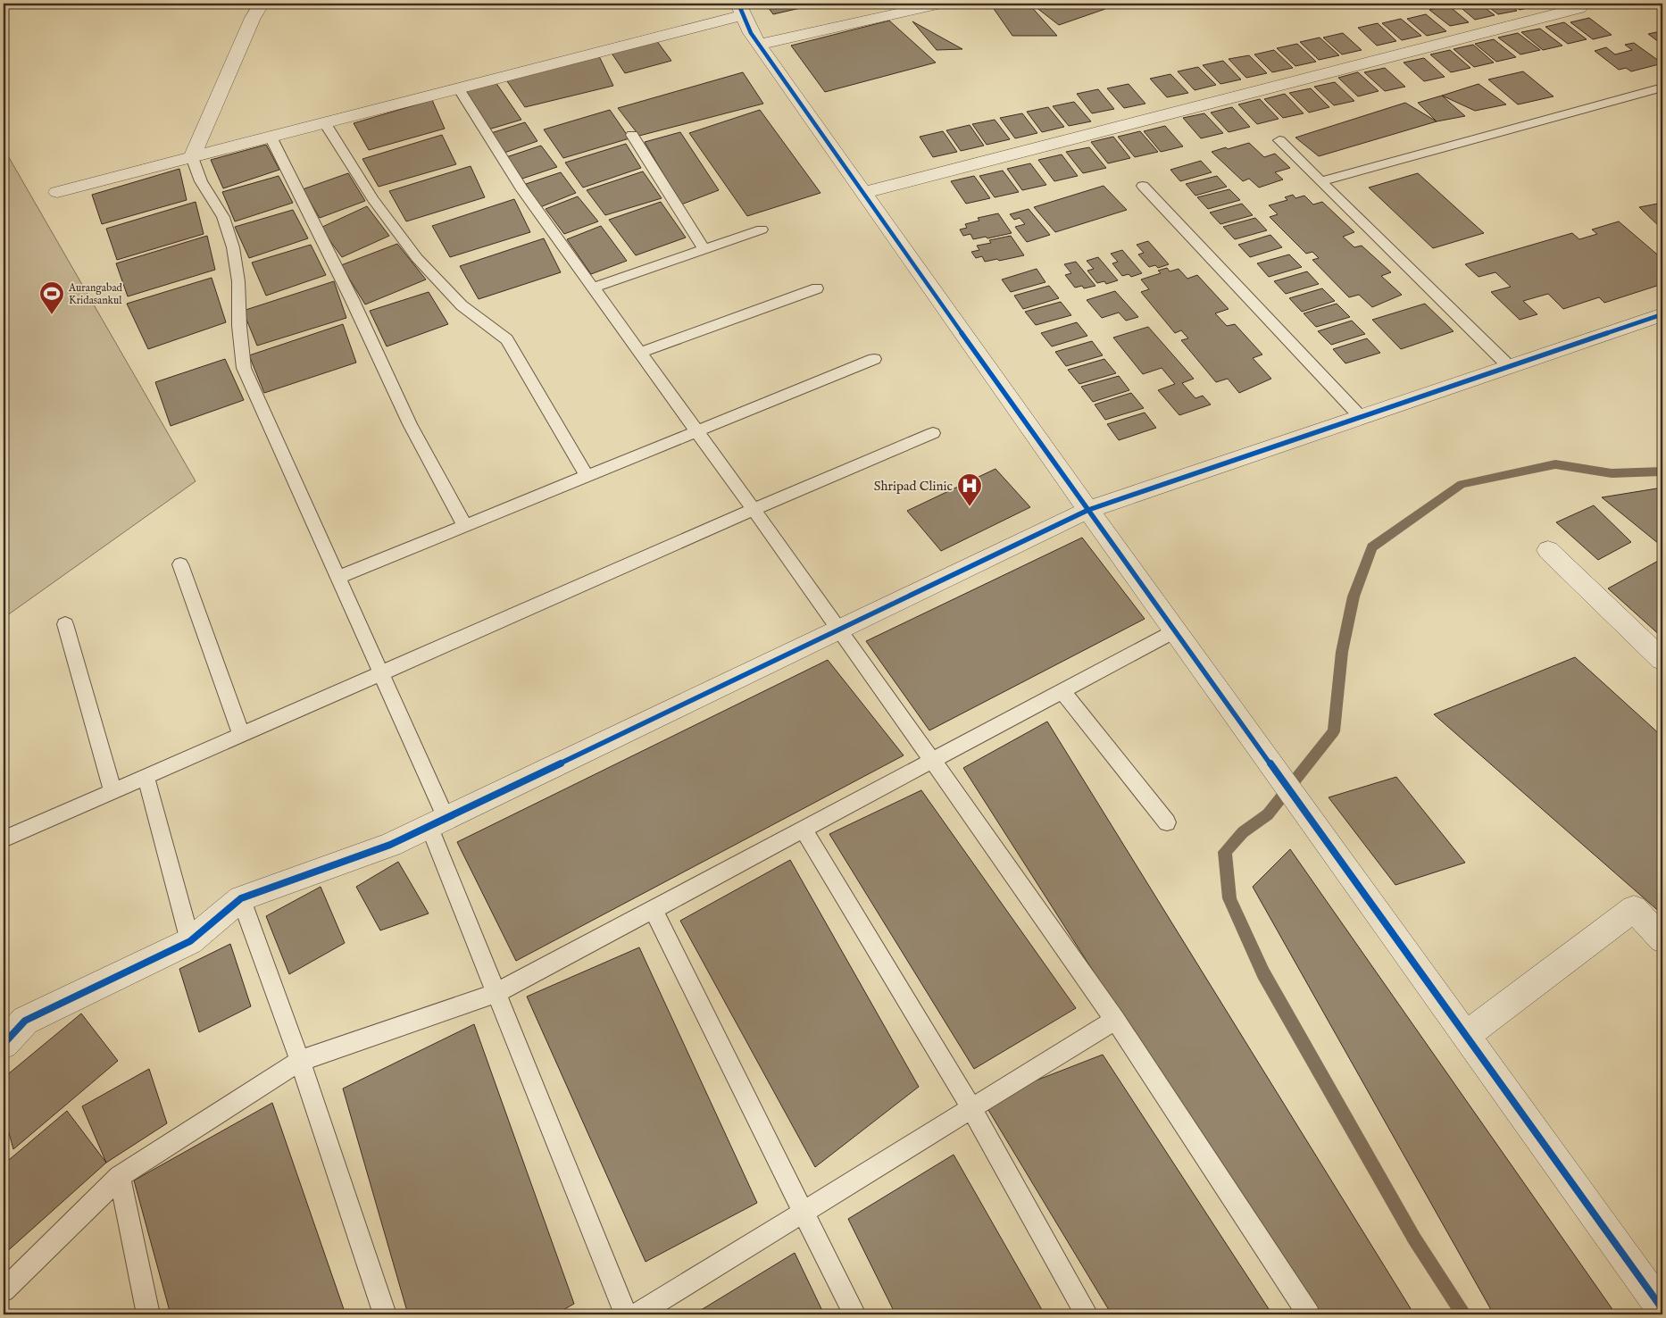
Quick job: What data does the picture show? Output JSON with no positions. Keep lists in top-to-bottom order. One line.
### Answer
{"places":{"sports":["Aurangabad Kridasankul"],"hospital":["Shripad Clinic"]}}
